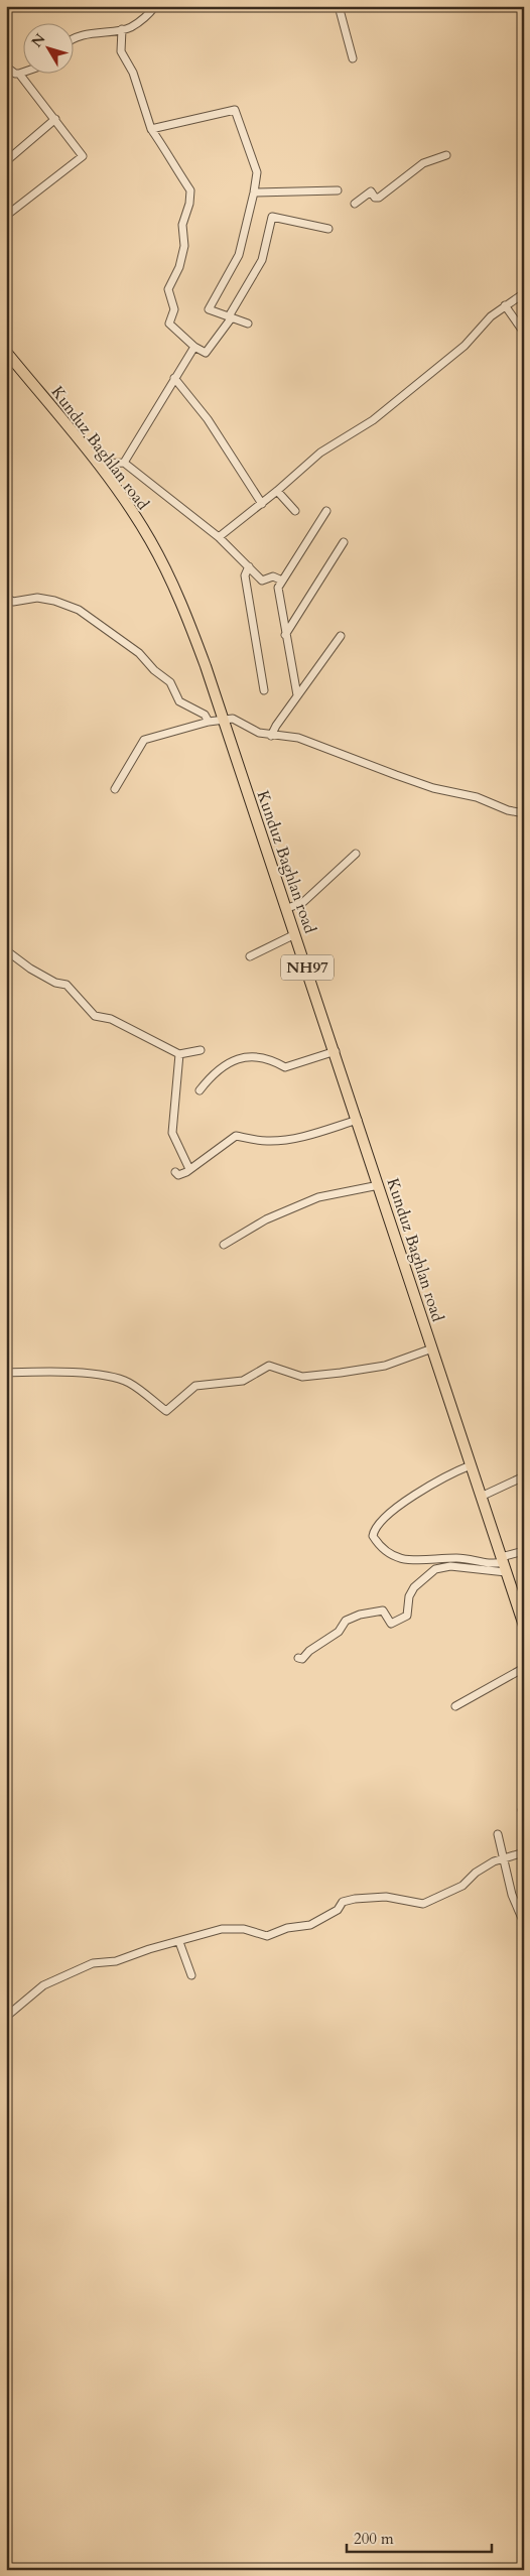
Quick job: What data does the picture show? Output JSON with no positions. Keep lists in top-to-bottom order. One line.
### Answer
{"streets":{"highway":["Kunduz Baghlan road","NH97"]},"scale_bar":"200 m","north":"top left"}
